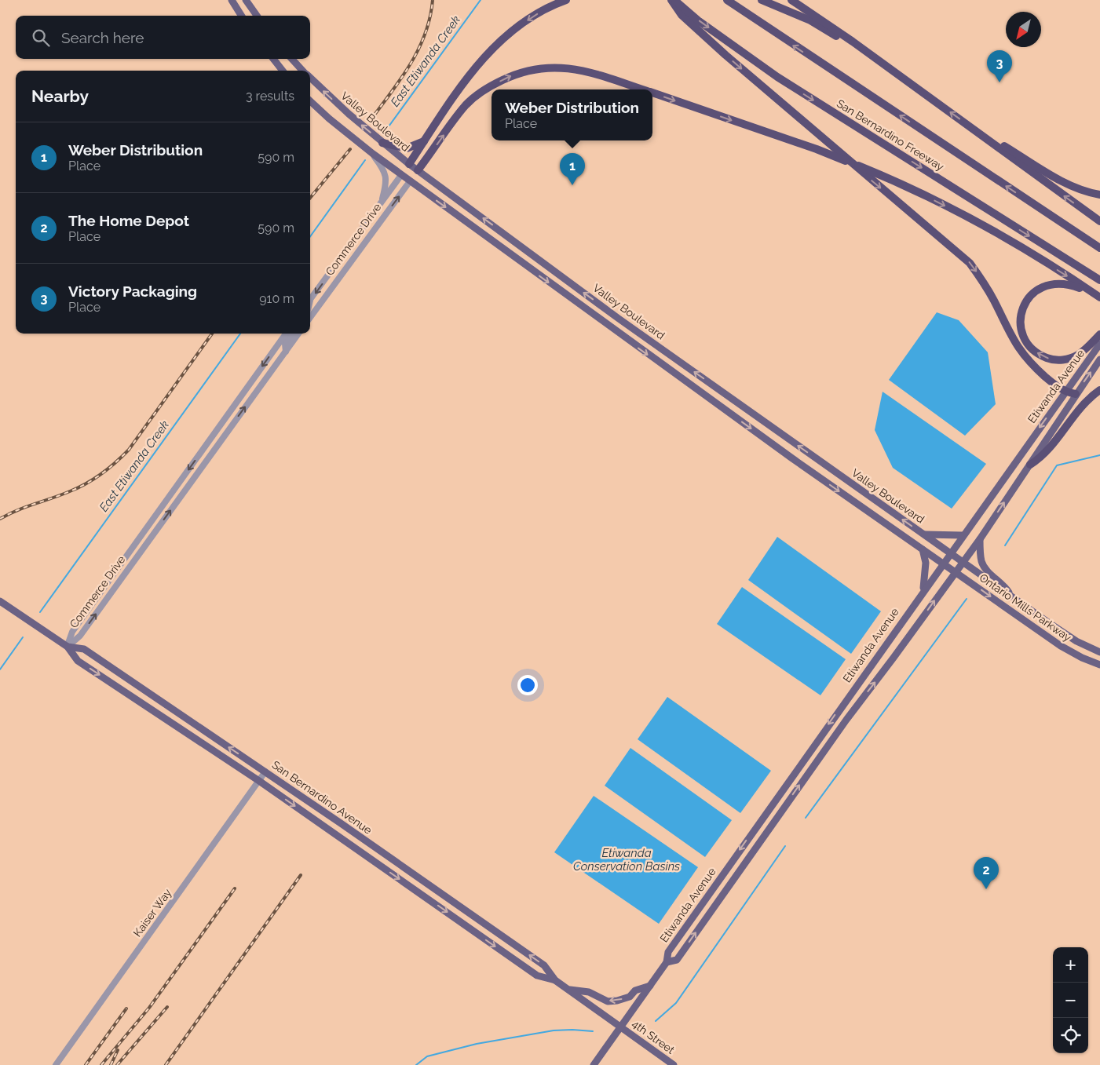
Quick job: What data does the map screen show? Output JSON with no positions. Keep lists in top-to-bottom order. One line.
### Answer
{"streets":{"highway":["San Bernardino Freeway"],"main road":["Valley Boulevard","Commerce Drive","Etiwanda Avenue","Ontario Mills Parkway","San Bernardino Avenue","4th Street"],"street":["Kaiser Way"]},"crossings":[["Valley Boulevard","Commerce Drive"],["Valley Boulevard","Etiwanda Avenue"],["Valley Boulevard","Ontario Mills Parkway"],["Commerce Drive","San Bernardino Avenue"],["Etiwanda Avenue","Ontario Mills Parkway"],["Etiwanda Avenue","San Bernardino Avenue"],["Etiwanda Avenue","4th Street"],["San Bernardino Avenue","Kaiser Way"],["San Bernardino Avenue","4th Street"]],"water":["East Etiwanda Creek","Etiwanda Conservation Basins"],"north":"bottom left","page":{"search":"Search here","pins":["3","1","2"],"heading":["Nearby","3 results"],"popup":["Weber Distribution","Place"],"list":[{"mark":"1","name":"Weber Distribution","note":"Place","value":"590 m"},{"mark":"2","name":"The Home Depot","note":"Place","value":"590 m"},{"mark":"3","name":"Victory Packaging","note":"Place","value":"910 m"}],"map_buttons":["+","−"]}}
